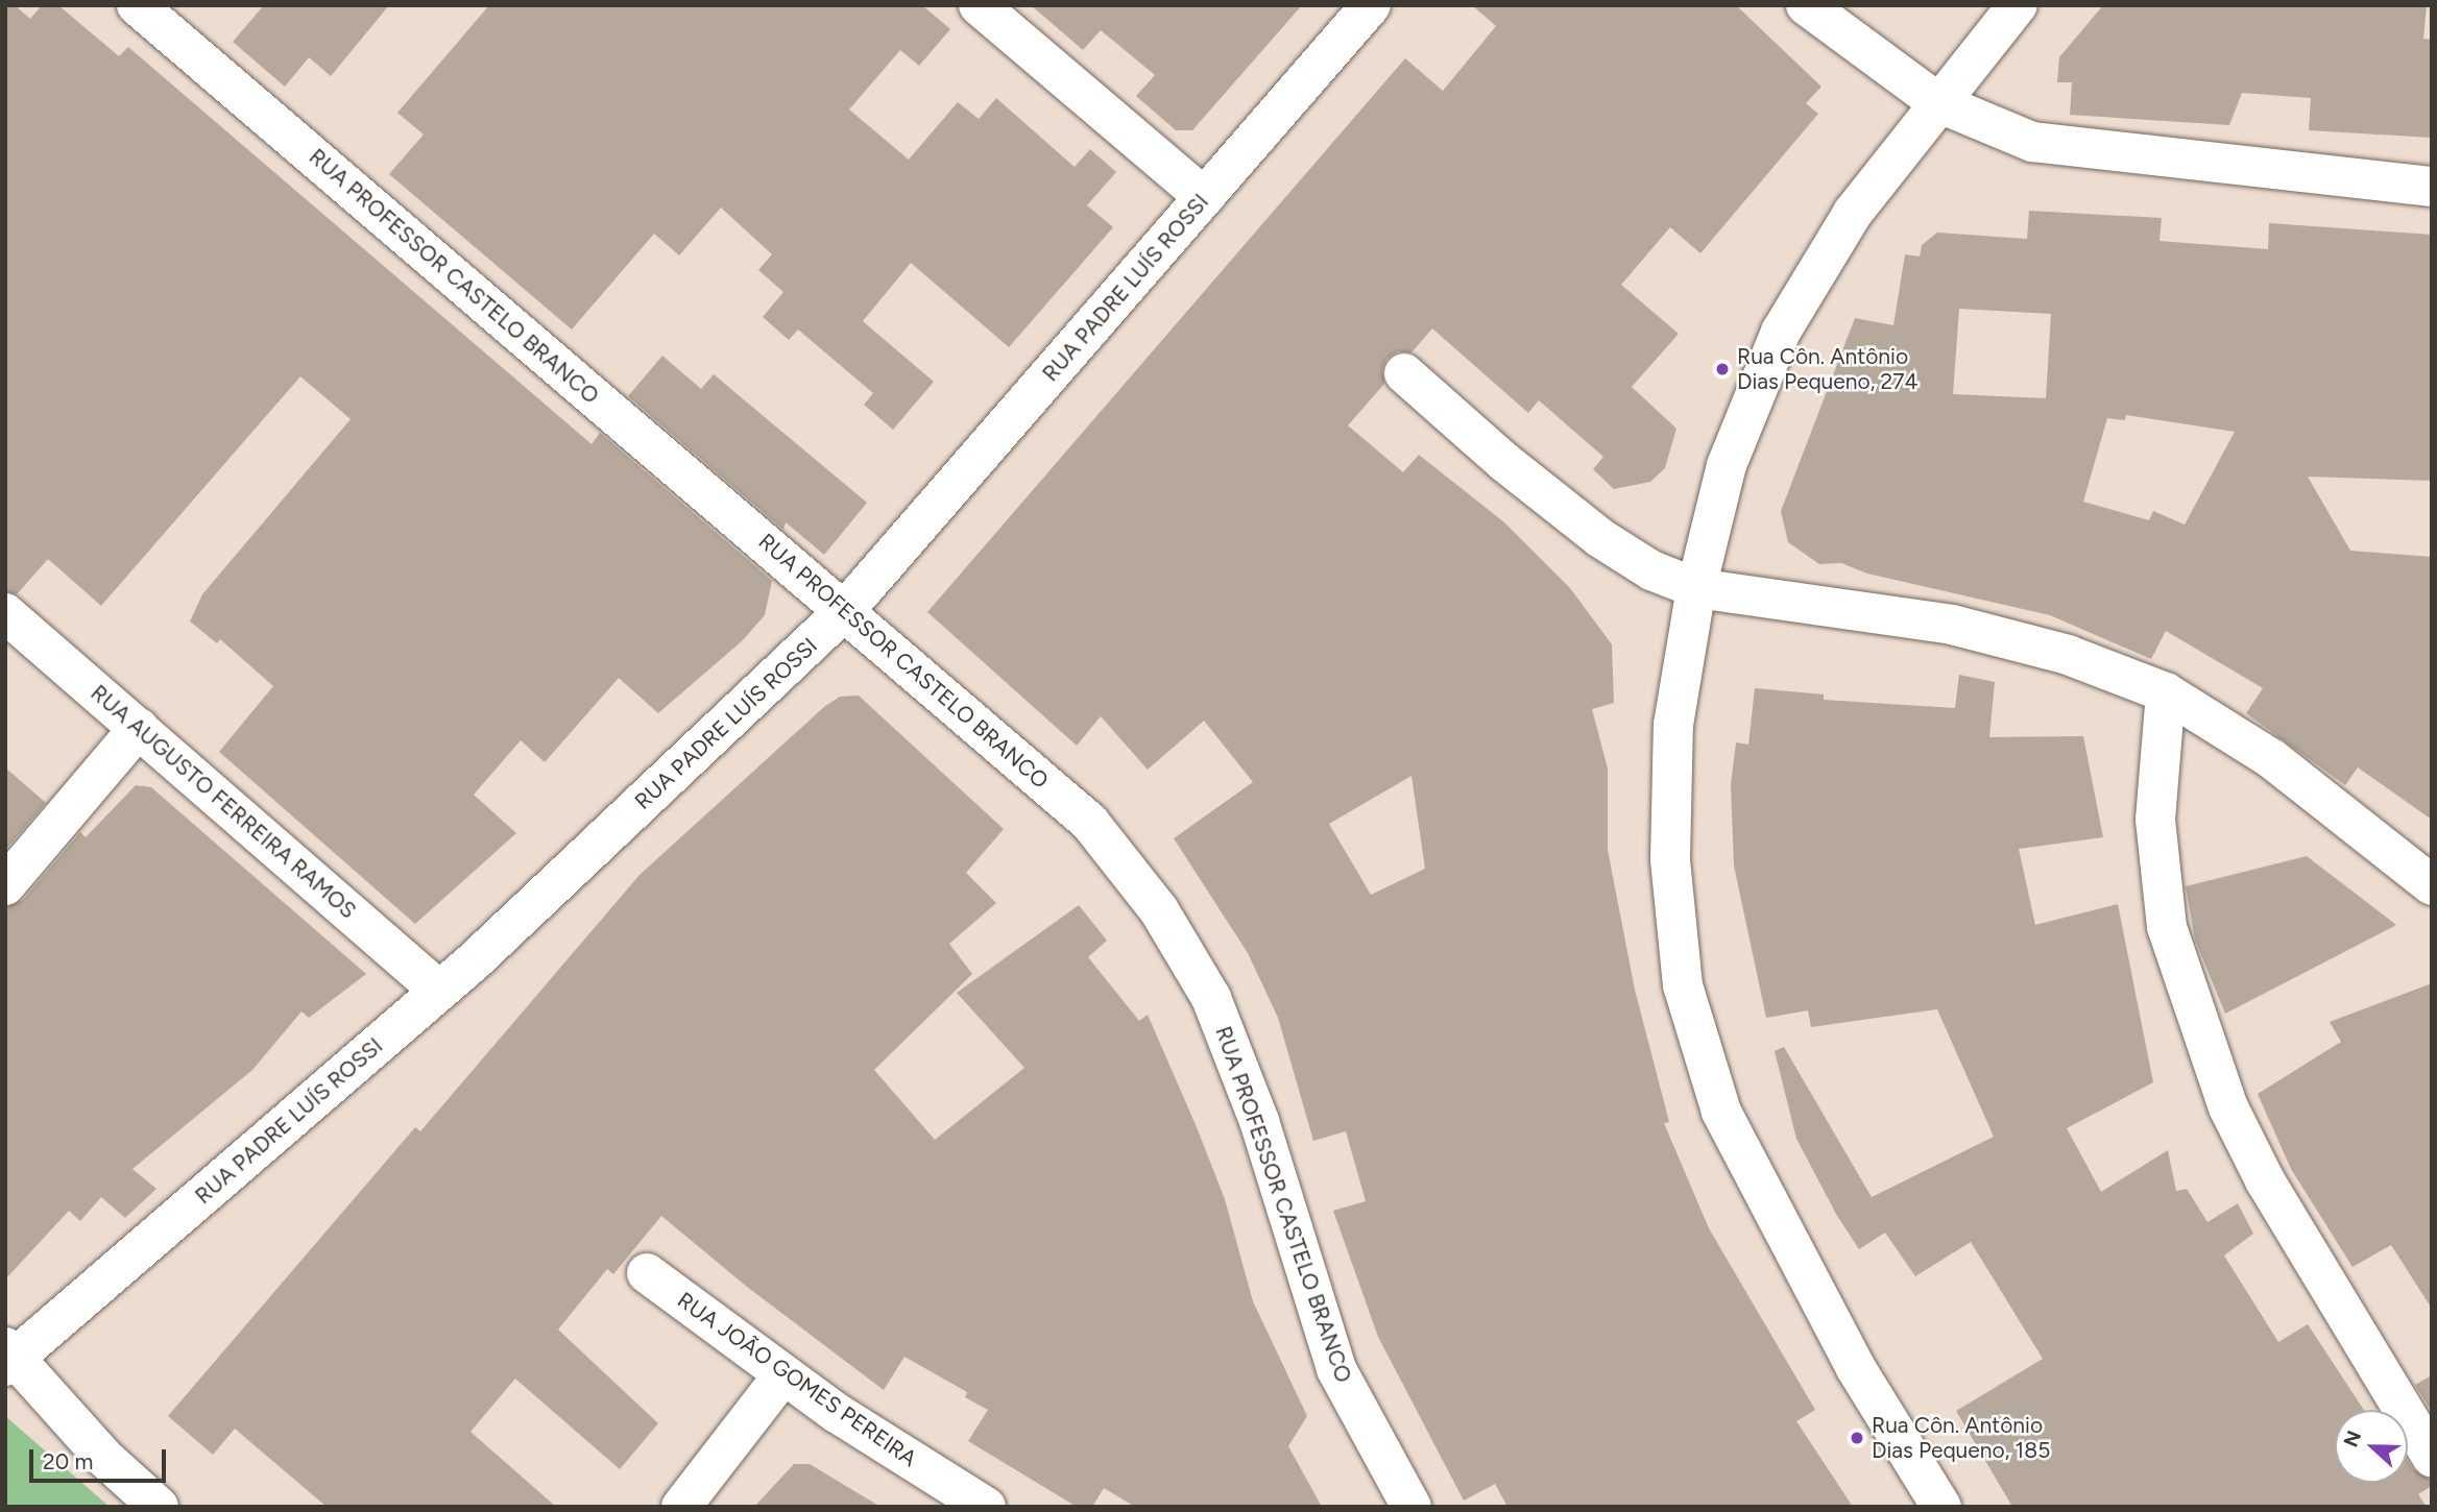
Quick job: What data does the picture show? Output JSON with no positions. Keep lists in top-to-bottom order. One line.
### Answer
{"streets":{"street":["RUA PROFESSOR CASTELO BRANCO","RUA PADRE LUÍS ROSSI","RUA AUGUSTO FERREIRA RAMOS","RUA JOÃO GOMES PEREIRA"]},"crossings":[["RUA PROFESSOR CASTELO BRANCO","RUA PADRE LUÍS ROSSI"],["RUA PADRE LUÍS ROSSI","RUA AUGUSTO FERREIRA RAMOS"]],"places":["Rua Côn. Antônio Dias Pequeno, 274","Rua Côn. Antônio Dias Pequeno, 185"],"scale_bar":"20 m","north":"left"}
